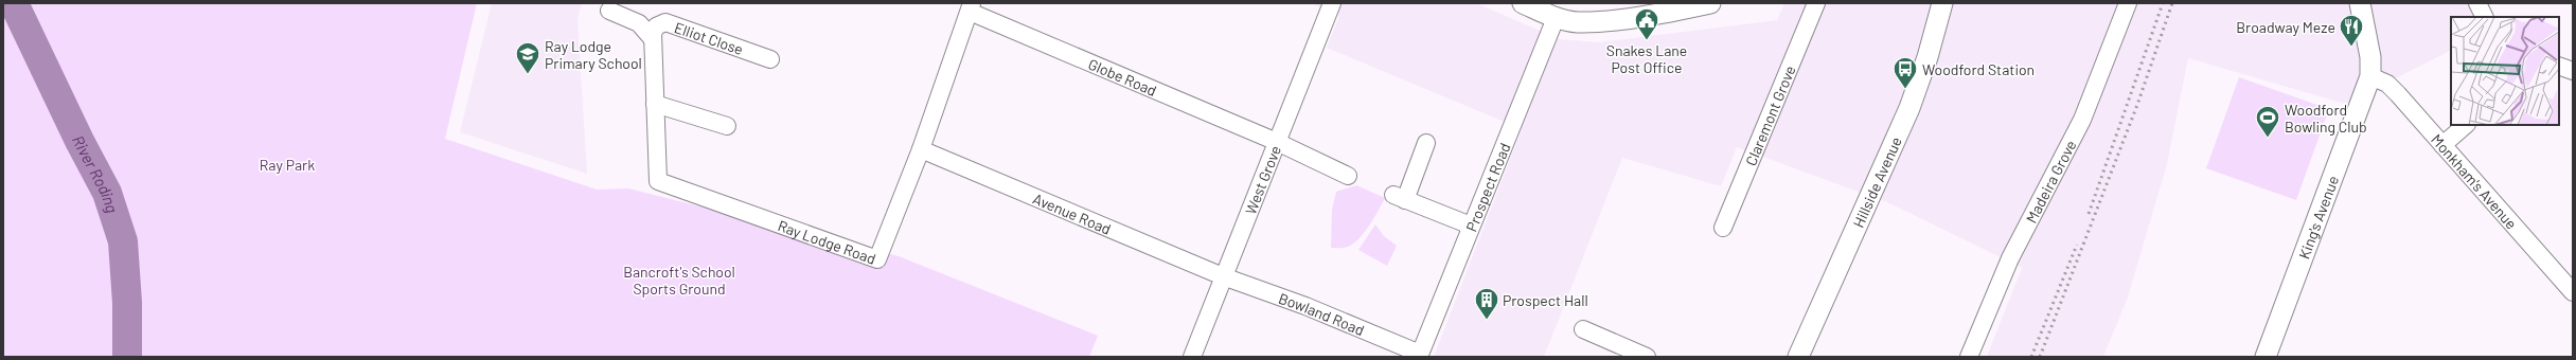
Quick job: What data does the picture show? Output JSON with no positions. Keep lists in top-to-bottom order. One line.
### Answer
{"streets":{"street":["Elliot Close","Globe Road","Claremont Grove","West Grove","Madeira Grove","Monkham's Avenue","Hillside Avenue","Prospect Road","Avenue Road","King's Avenue","Ray Lodge Road","Bowland Road"]},"crossings":[["Elliot Close","Ray Lodge Road"],["Globe Road","West Grove"],["Globe Road","Ray Lodge Road"],["West Grove","Avenue Road"],["West Grove","Bowland Road"],["Monkham's Avenue","King's Avenue"],["Prospect Road","Bowland Road"],["Avenue Road","Ray Lodge Road"],["Avenue Road","Bowland Road"]],"water":["River Roding"],"parks":["Ray Park","Bancroft's School Sports Ground"],"places":{"public building":["Snakes Lane Post Office"],"restaurant":["Broadway Meze"],"school or university":["Ray Lodge Primary School"],"bus stop":["Woodford Station"],"sports":["Woodford Bowling Club"],"building":["Prospect Hall"]}}
